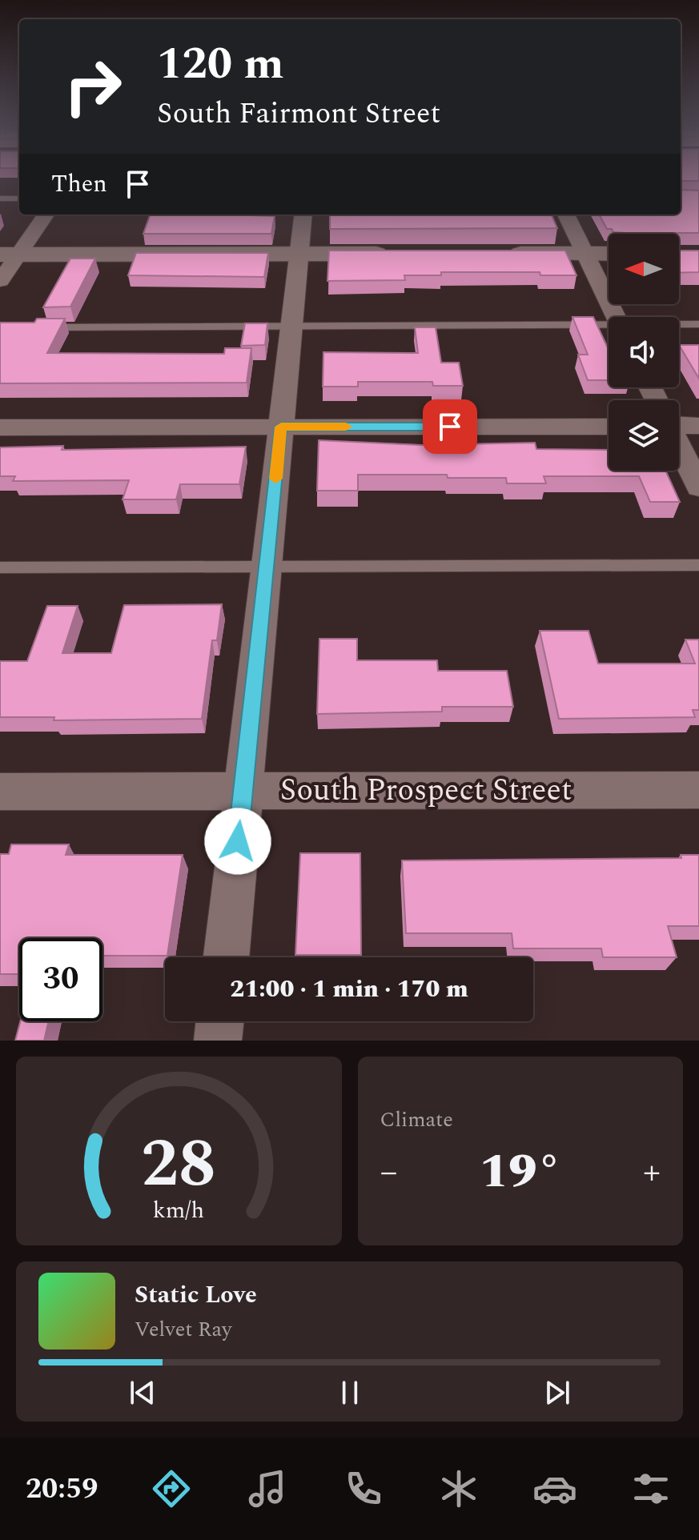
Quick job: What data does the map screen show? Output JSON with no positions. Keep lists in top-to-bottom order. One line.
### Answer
{"streets":{"street":["South Prospect Street"]},"north":"left","page":{"turn":["120 m","South Fairmont Street"],"then":"Then","limit":"30","trip":"21:00 · 1 min · 170 m","tile":"Climate","heat":["−","19°","+"],"song":["Static Love","Velvet Ray"],"tabs":"20:59","gauge":["28","km/h"]}}
